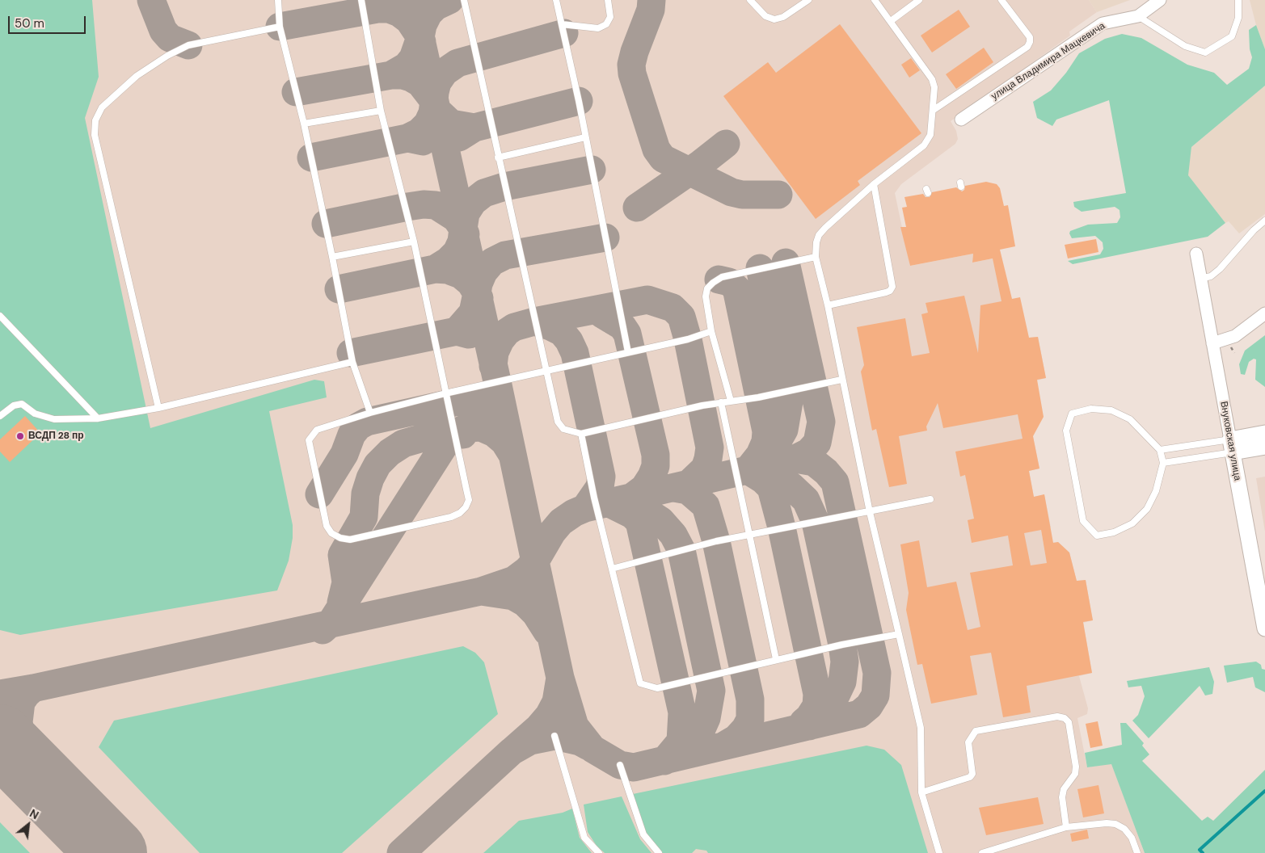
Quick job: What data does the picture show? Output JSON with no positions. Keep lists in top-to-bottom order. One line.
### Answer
{"streets":{"street":["улица Владимира Мацкевича","Внуковская улица"]},"places":["ВСДП 28 пр"],"scale_bar":"50 m","north":"top right"}
